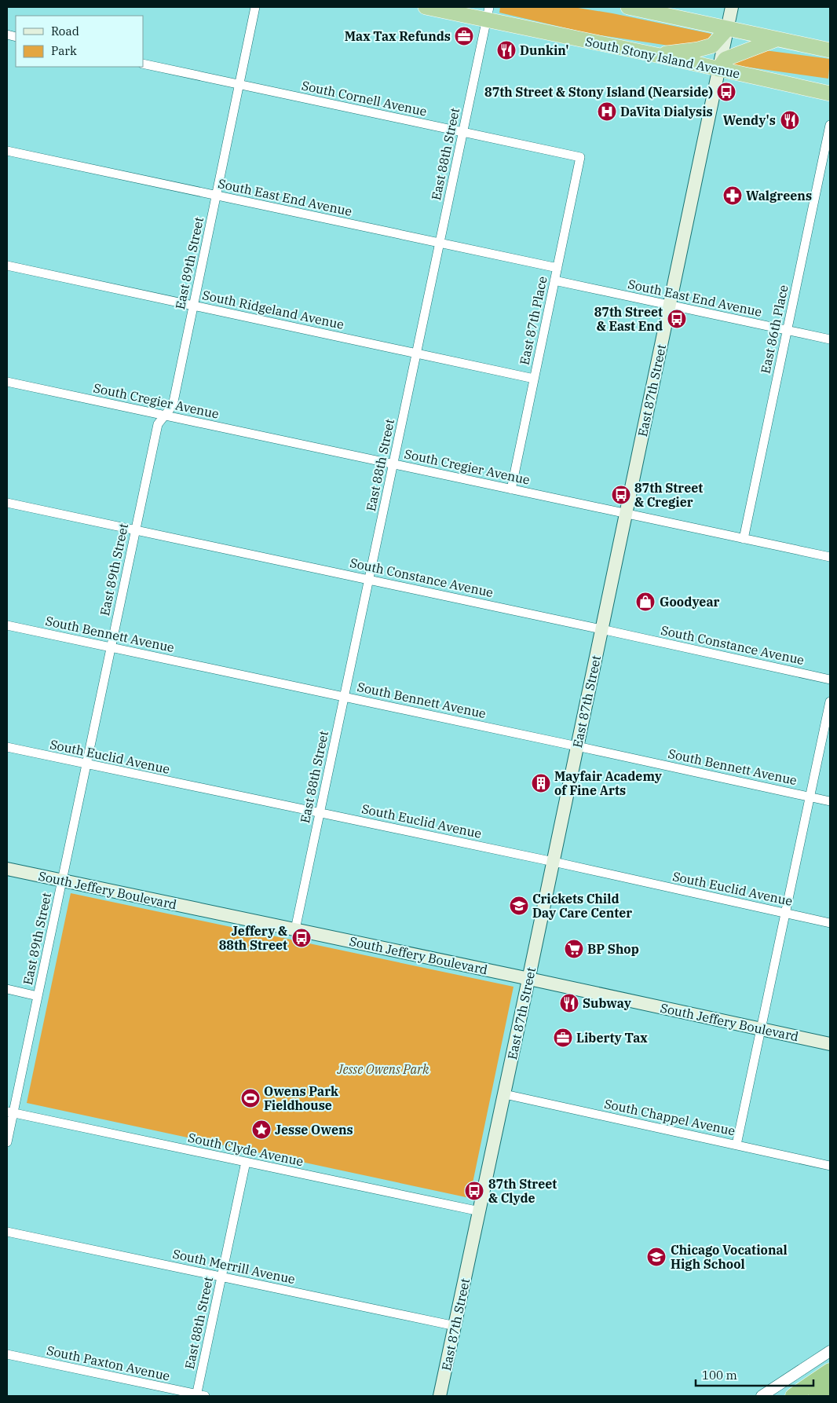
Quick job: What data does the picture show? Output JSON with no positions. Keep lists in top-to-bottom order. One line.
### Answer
{"streets":{"highway":["South Stony Island Avenue"],"main road":["East 87th Street","South Jeffery Boulevard"],"street":["South Cornell Avenue","East 88th Street","South East End Avenue","East 89th Street","South Ridgeland Avenue","East 87th Place","East 86th Place","South Cregier Avenue","South Constance Avenue","South Bennett Avenue","South Euclid Avenue","South Chappel Avenue","South Clyde Avenue","South Merrill Avenue","South Paxton Avenue"]},"crossings":[["South Stony Island Avenue","East 88th Street"],["South Stony Island Avenue","East 87th Street"],["South Cornell Avenue","East 88th Street"],["South Cornell Avenue","East 89th Street"],["South Cornell Avenue","East 87th Place"],["East 88th Street","South East End Avenue"],["East 88th Street","South Ridgeland Avenue"],["East 88th Street","South Cregier Avenue"],["East 88th Street","South Constance Avenue"],["East 88th Street","South Bennett Avenue"],["East 88th Street","South Euclid Avenue"],["East 88th Street","South Jeffery Boulevard"],["East 88th Street","South Clyde Avenue"],["East 88th Street","South Merrill Avenue"],["East 88th Street","South Paxton Avenue"],["South East End Avenue","East 89th Street"],["South East End Avenue","East 87th Place"],["South East End Avenue","East 86th Place"],["South East End Avenue","East 87th Street"],["East 89th Street","South Ridgeland Avenue"],["East 89th Street","South Cregier Avenue"],["East 89th Street","South Constance Avenue"],["East 89th Street","South Bennett Avenue"],["East 89th Street","South Euclid Avenue"],["East 89th Street","South Jeffery Boulevard"],["East 89th Street","South Clyde Avenue"],["South Ridgeland Avenue","East 87th Place"],["East 87th Place","South Cregier Avenue"],["East 86th Place","South Cregier Avenue"],["East 87th Street","South Cregier Avenue"],["East 87th Street","South Constance Avenue"],["East 87th Street","South Bennett Avenue"],["East 87th Street","South Euclid Avenue"],["East 87th Street","South Jeffery Boulevard"],["East 87th Street","South Chappel Avenue"],["East 87th Street","South Clyde Avenue"],["East 87th Street","South Merrill Avenue"]],"parks":["Jesse Owens Park"],"places":{"office":["Max Tax Refunds","Liberty Tax"],"restaurant":["Dunkin'","Wendy's","Subway"],"bus stop":["87th Street & Stony Island (Nearside)","87th Street & East End","87th Street & Cregier","Jeffery & 88th Street","87th Street & Clyde"],"hospital":["DaVita Dialysis"],"pharmacy":["Walgreens"],"shop":["Goodyear"],"building":["Mayfair Academy of Fine Arts"],"school or university":["Crickets Child Day Care Center","Chicago Vocational High School"],"supermarket":["BP Shop"],"sports":["Owens Park Fieldhouse"],"place":["Jesse Owens"]},"legend":["Road","Park"],"scale_bar":"100 m"}
